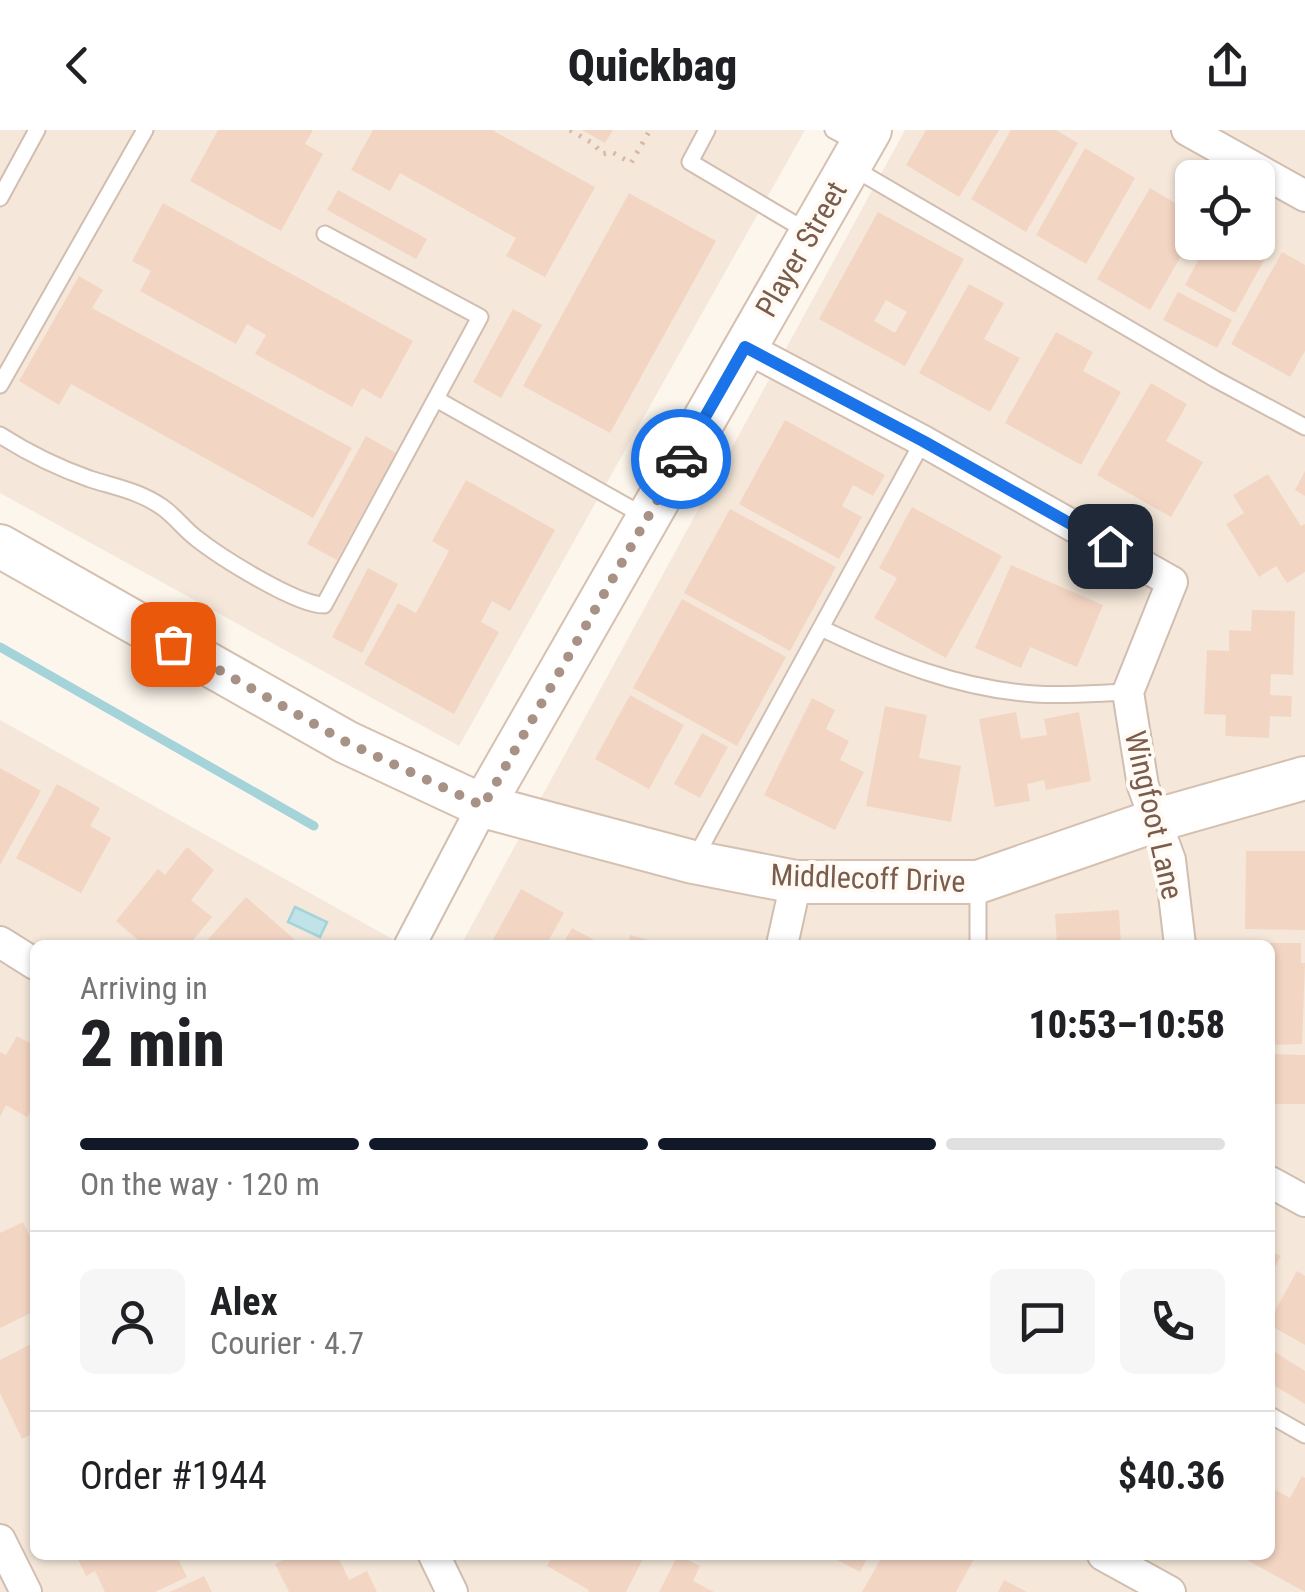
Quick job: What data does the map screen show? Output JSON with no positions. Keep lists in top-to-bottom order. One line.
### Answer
{"streets":{"street":["Player Street","Wingfoot Lane","Middlecoff Drive"]},"crossings":[["Player Street","Wingfoot Lane"],["Player Street","Middlecoff Drive"],["Wingfoot Lane","Middlecoff Drive"]],"page":{"header":"Quickbag","heading":["2 min","Arriving in","10:53–10:58"],"panel":["Alex","Courier · 4.7","Order #1944","$40.36"],"bar":"On the way · 120 m"}}
